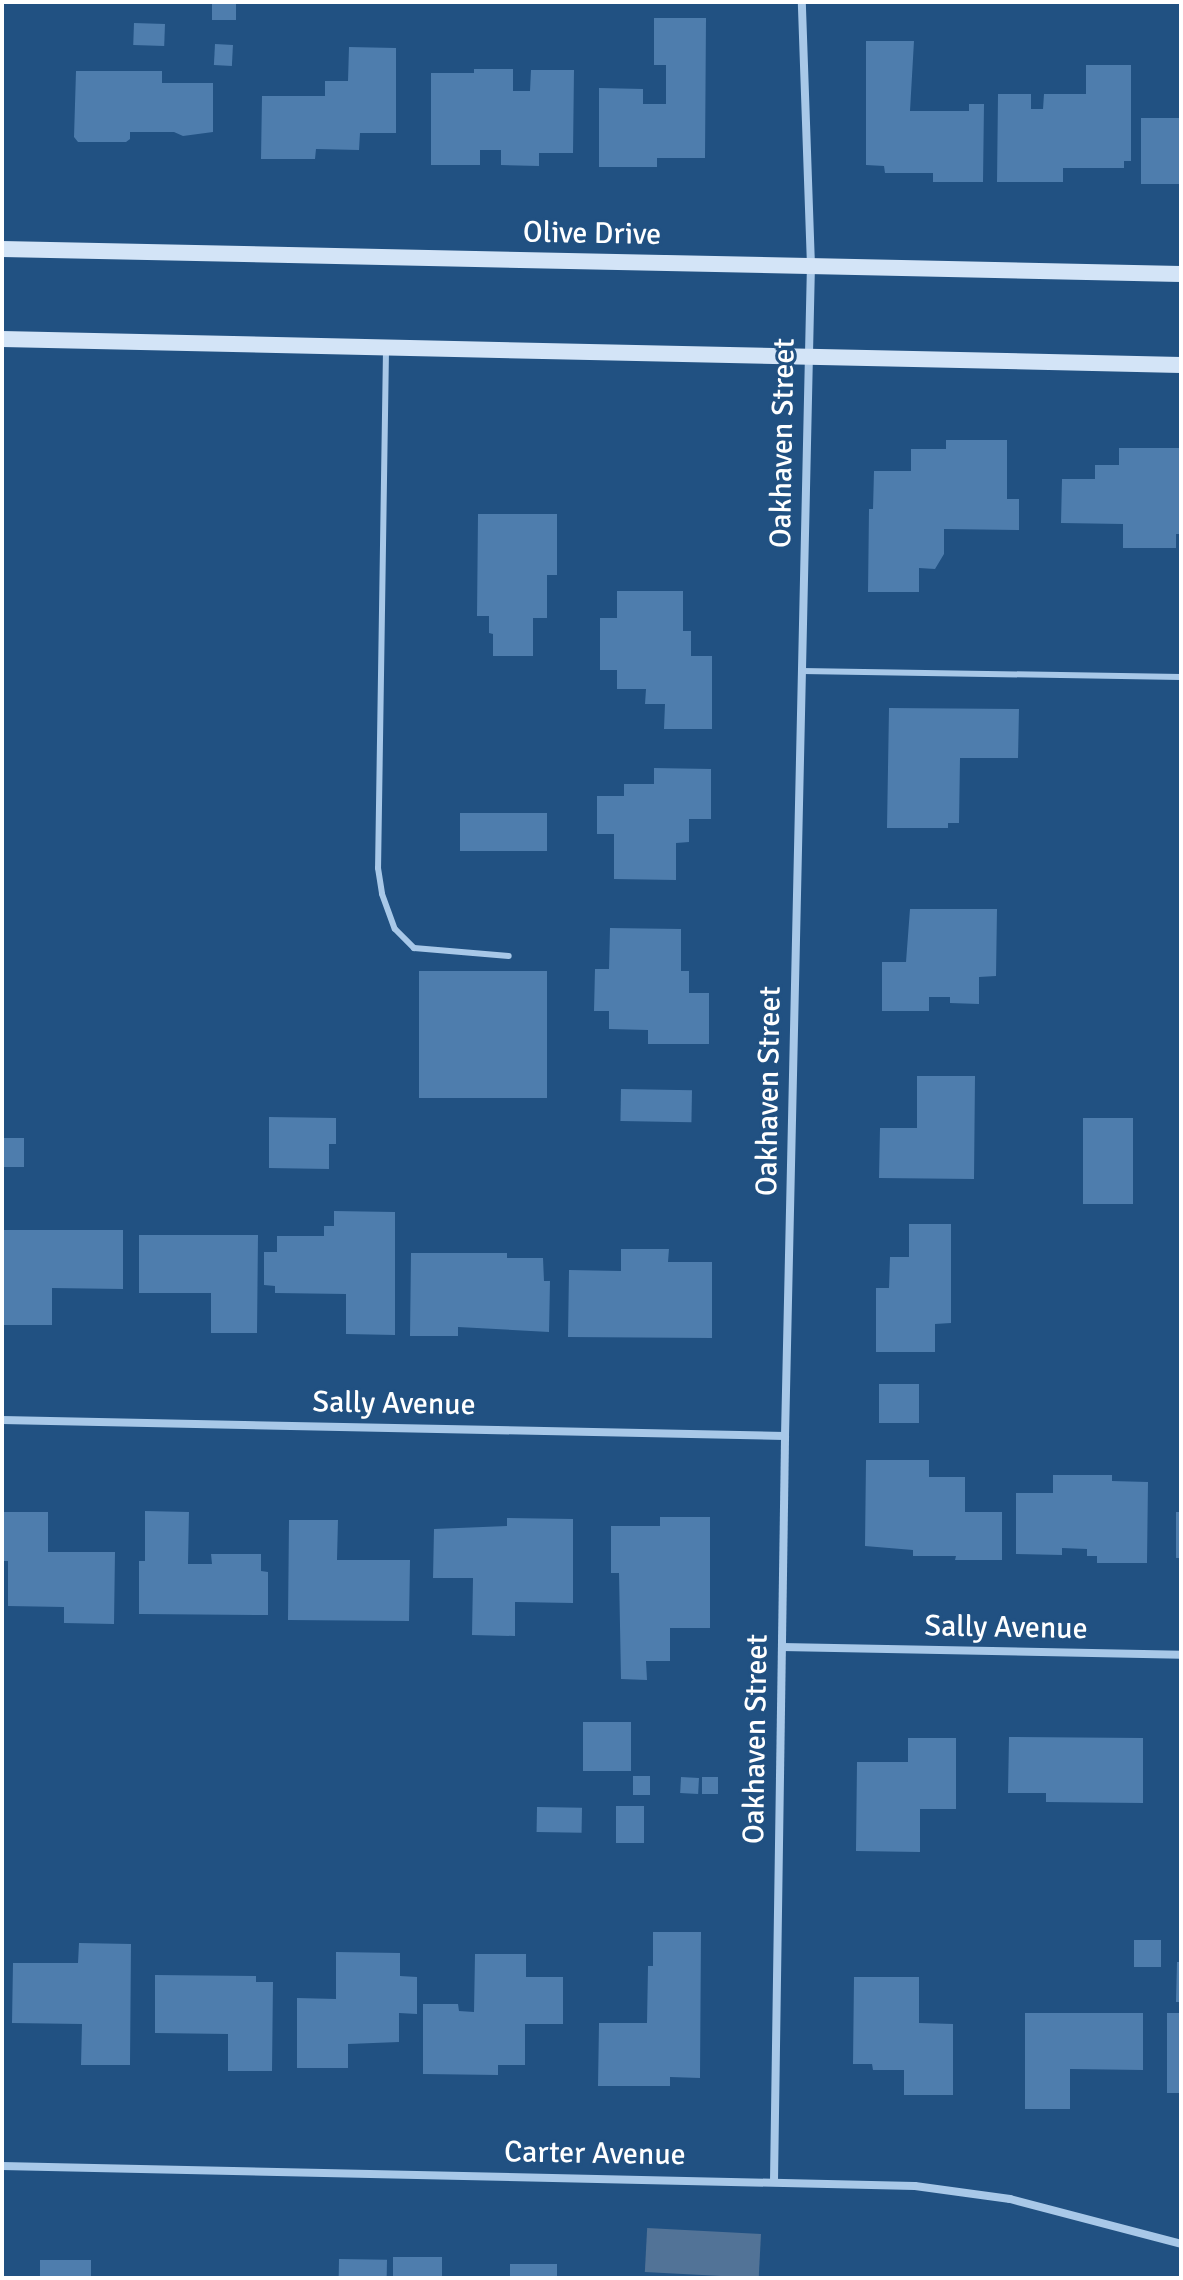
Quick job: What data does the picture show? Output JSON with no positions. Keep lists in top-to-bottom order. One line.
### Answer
{"streets":{"main road":["Olive Drive"],"street":["Oakhaven Street","Sally Avenue","Carter Avenue"]},"crossings":[["Olive Drive","Oakhaven Street"],["Oakhaven Street","Sally Avenue"],["Oakhaven Street","Carter Avenue"]]}
